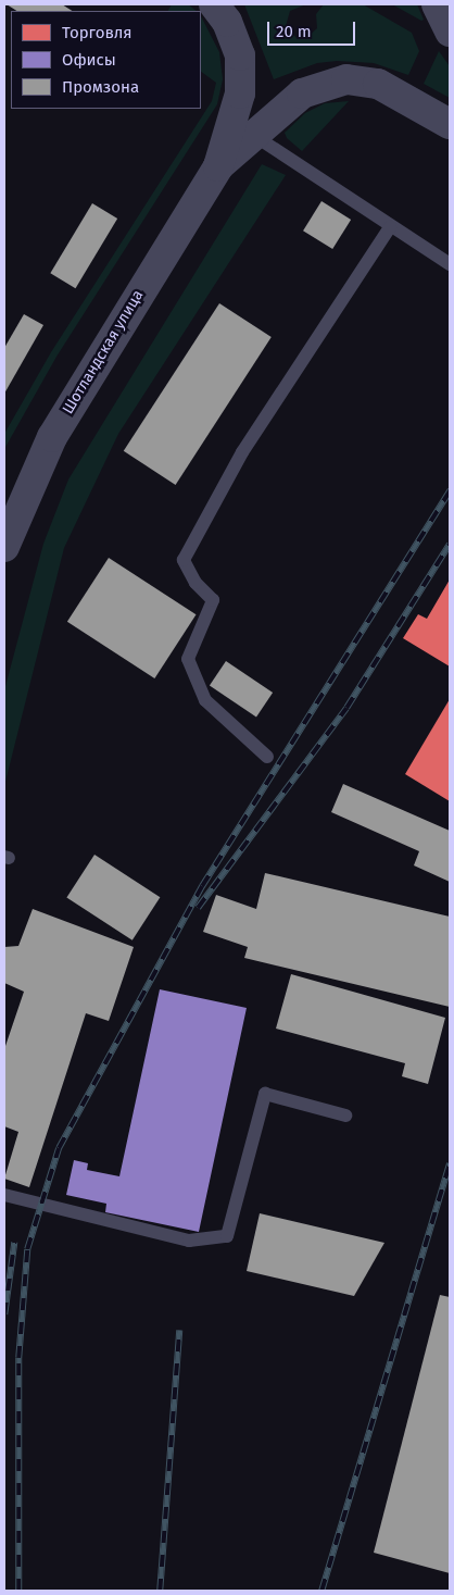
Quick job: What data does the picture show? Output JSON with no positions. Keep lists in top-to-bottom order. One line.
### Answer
{"streets":{"street":["Шотландская улица"]},"legend":["Торговля","Офисы","Промзона"],"scale_bar":"20 m"}
